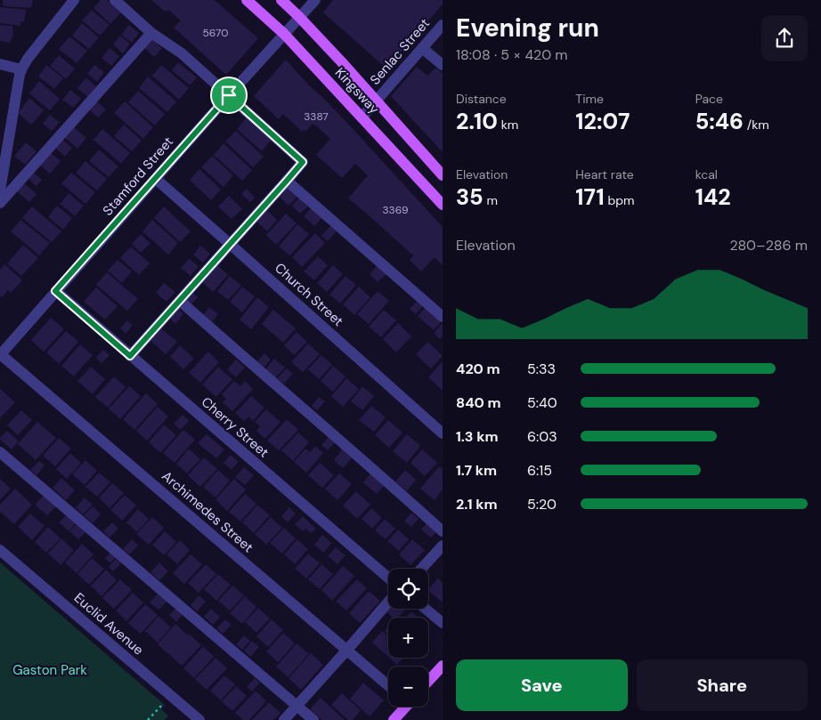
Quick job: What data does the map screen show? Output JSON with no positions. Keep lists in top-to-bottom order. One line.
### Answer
{"streets":{"main road":["Kingsway"],"street":["Senlac Street","Stamford Street","Church Street","Cherry Street","Archimedes Street","Euclid Avenue"]},"crossings":[["Senlac Street","Kingsway"],["Kingsway","Stamford Street"],["Stamford Street","Church Street"],["Stamford Street","Cherry Street"],["Stamford Street","Archimedes Street"]],"parks":["Gaston Park"],"house_numbers":["5670","3387","3369"],"page":{"heading":["Evening run","18:08 · 5 × 420 m"],"stats":[["Distance","2.10 km"],["Time","12:07"],["Pace","5:46 /km"],["Elevation","35 m"],["Heart rate","171 bpm"],["kcal","142"]],"chart":["Elevation","280–286 m"],"list":[{"name":"420 m","note":"5:33"},{"name":"840 m","note":"5:40"},{"name":"1.3 km","note":"6:03"},{"name":"1.7 km","note":"6:15"},{"name":"2.1 km","note":"5:20"}],"map_buttons":["+","−"],"buttons":["Save","Share"]}}
